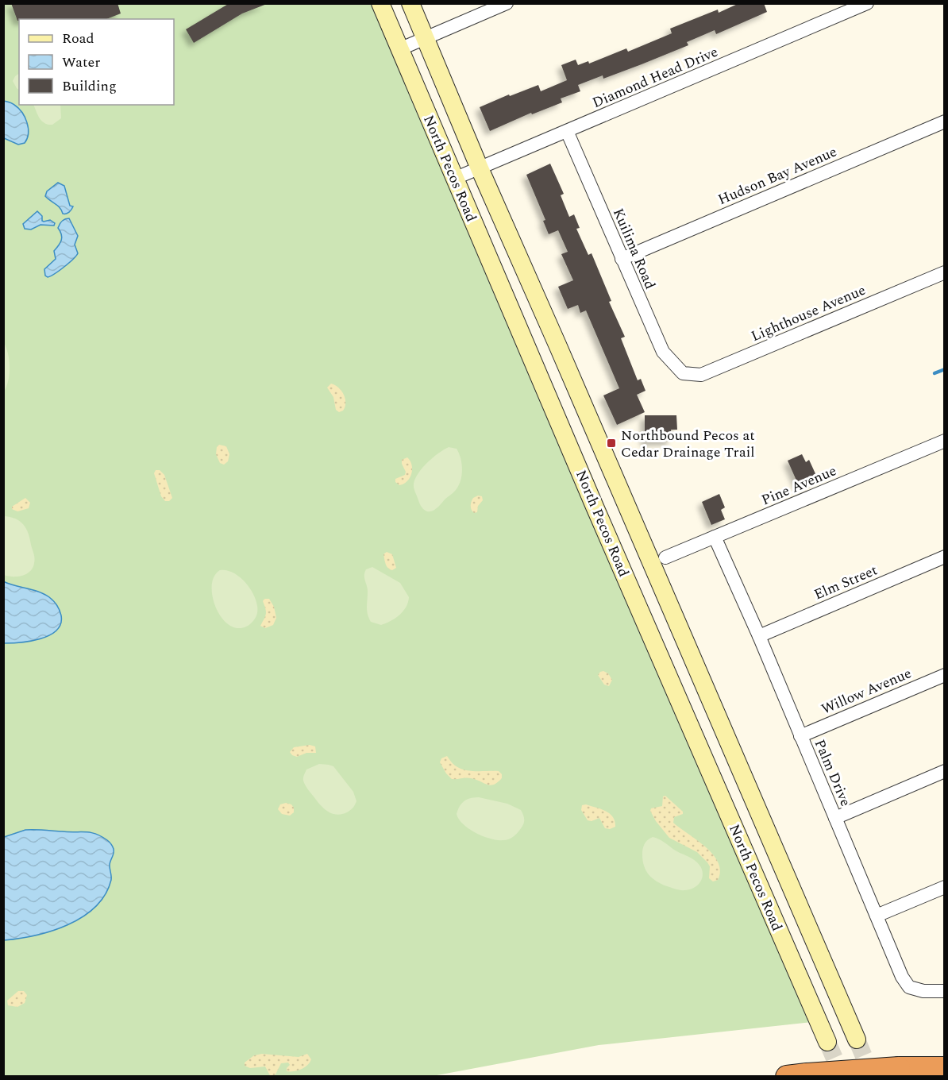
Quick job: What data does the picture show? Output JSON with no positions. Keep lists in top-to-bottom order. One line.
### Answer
{"streets":{"main road":["North Pecos Road"],"street":["Diamond Head Drive","Hudson Bay Avenue","Kuilima Road","Lighthouse Avenue","Pine Avenue","Elm Street","Willow Avenue","Palm Drive"]},"crossings":[["Diamond Head Drive","North Pecos Road"],["Diamond Head Drive","Kuilima Road"],["Hudson Bay Avenue","Kuilima Road"],["Kuilima Road","Lighthouse Avenue"],["Pine Avenue","Palm Drive"],["Elm Street","Palm Drive"],["Willow Avenue","Palm Drive"]],"places":{"transit":["Northbound Pecos at Cedar Drainage Trail"]},"legend":["Road","Water","Building"]}
